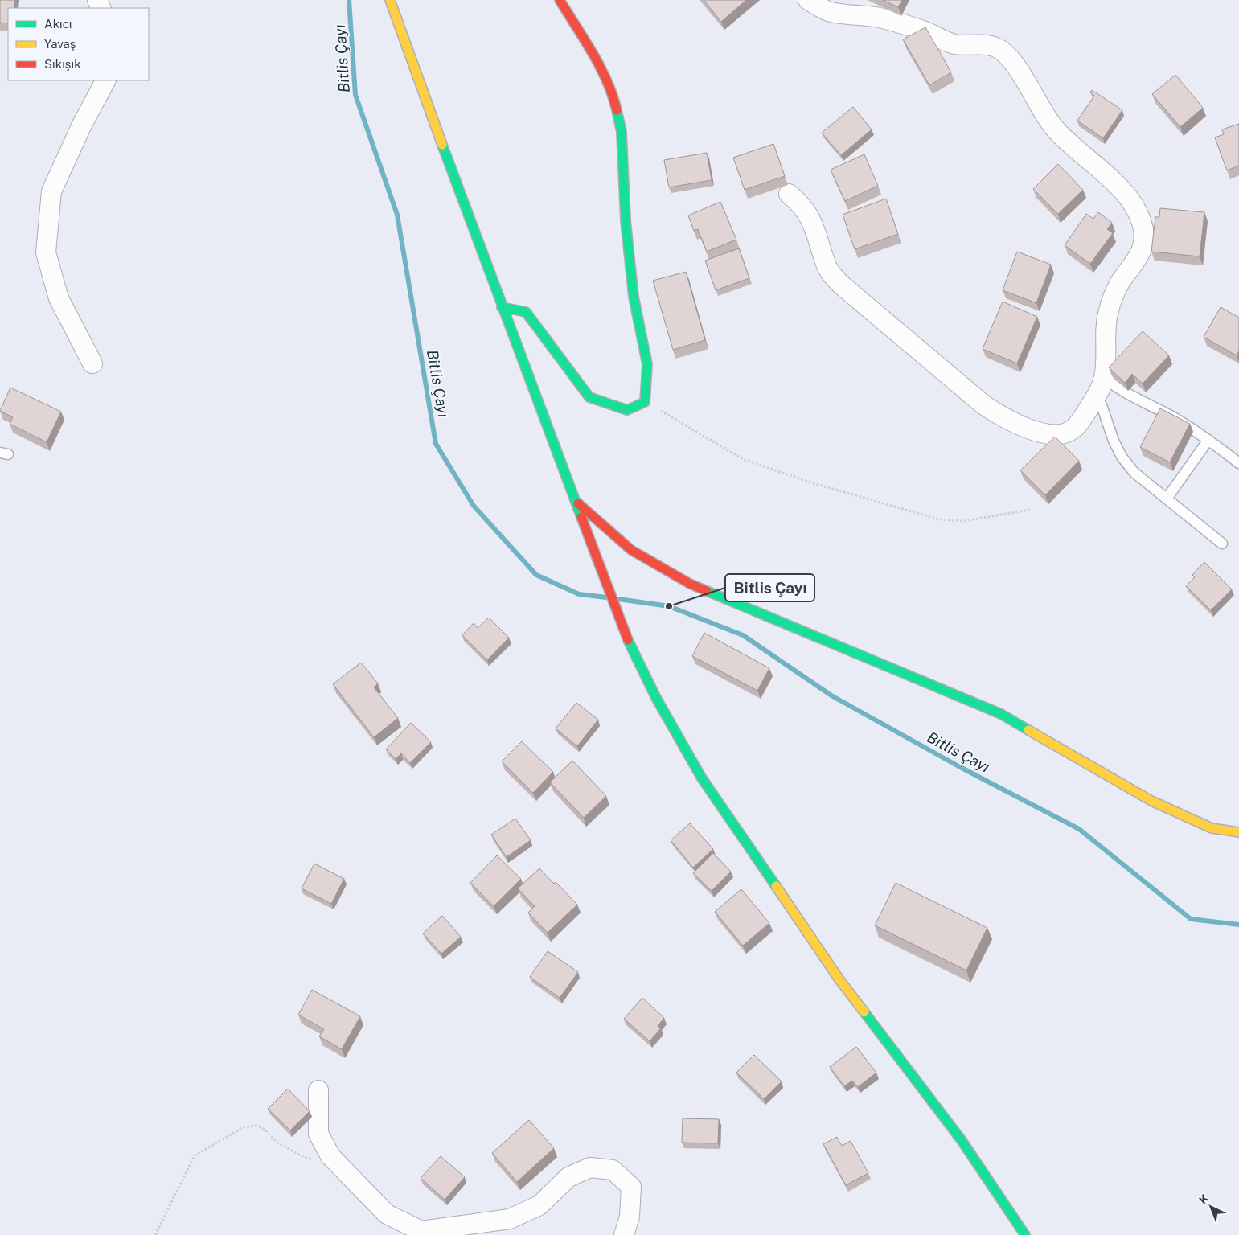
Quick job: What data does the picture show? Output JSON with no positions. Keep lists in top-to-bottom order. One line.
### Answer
{"water":["Bitlis Çayı"],"places":["Bitlis Çayı"],"legend":["Akıcı","Yavaş","Sıkışık"],"north":"top left"}
